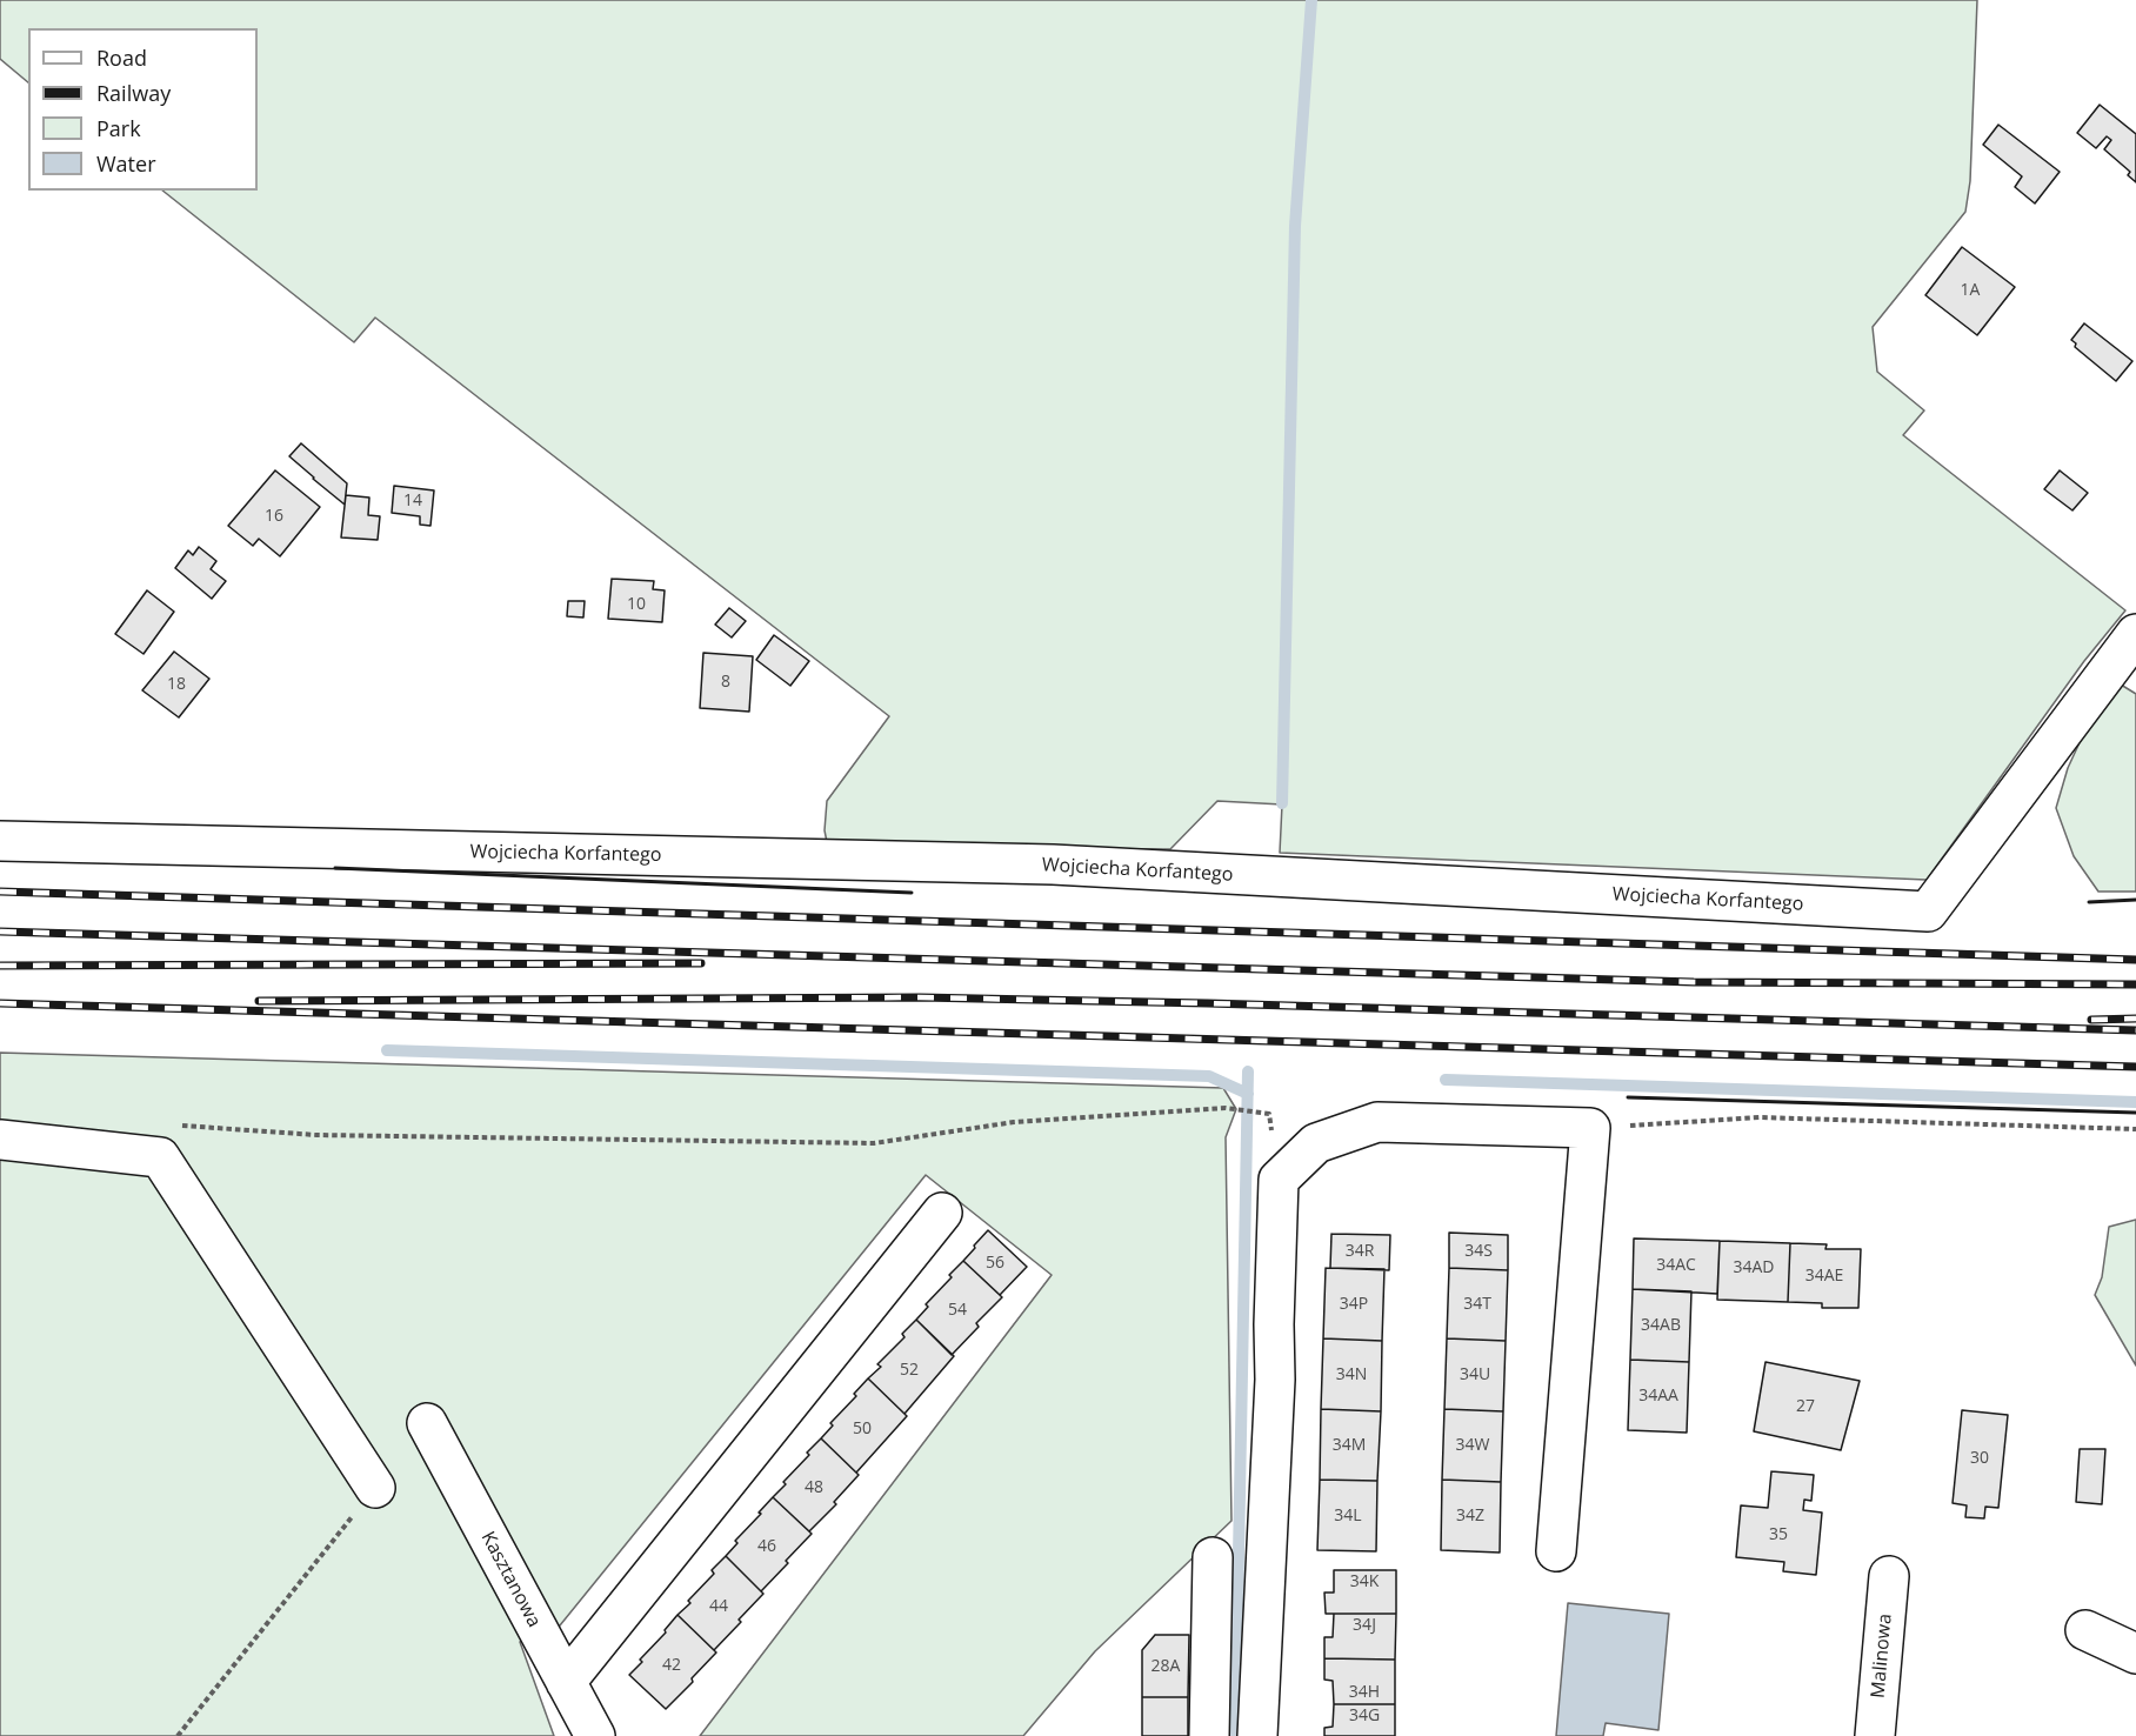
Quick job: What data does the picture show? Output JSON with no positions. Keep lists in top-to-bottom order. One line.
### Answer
{"streets":{"street":["Wojciecha Korfantego","Kasztanowa","Malinowa"]},"house_numbers":["1A","14","16","10","8","18","34R","34S","56","34AC","34AD","34AE","34P","34T","54","34AB","52","34N","34U","34AA","27","50","34M","34W","30","48","34L","34Z","35","46","34K","44","34J","42","28A","34H","34G"],"legend":["Road","Railway","Park","Water"]}
